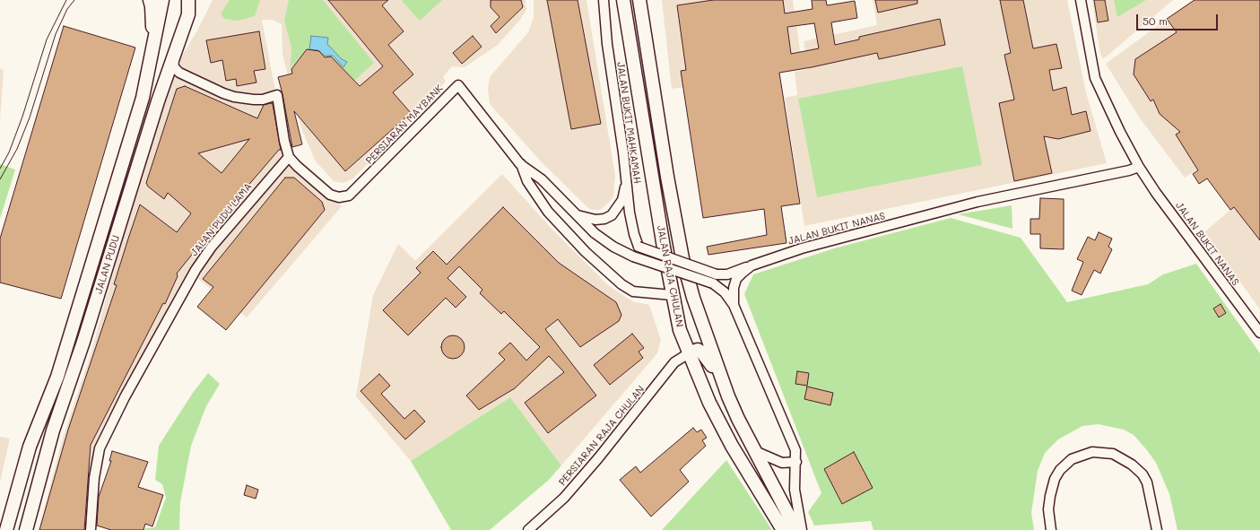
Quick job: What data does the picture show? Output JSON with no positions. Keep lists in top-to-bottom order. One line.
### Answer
{"streets":{"main road":["JALAN PUDU","JALAN RAJA CHULAN"],"street":["JALAN BUKIT MAHKAMAH","PERSIARAN MAYBANK","JALAN PUDU LAMA","JALAN BUKIT NANAS","PERSIARAN RAJA CHULAN"]},"crossings":[["JALAN BUKIT MAHKAMAH","JALAN BUKIT NANAS"],["PERSIARAN MAYBANK","JALAN PUDU LAMA"],["PERSIARAN MAYBANK","JALAN BUKIT NANAS"],["PERSIARAN MAYBANK","JALAN RAJA CHULAN"],["JALAN RAJA CHULAN","PERSIARAN RAJA CHULAN"]],"scale_bar":"50 m"}
